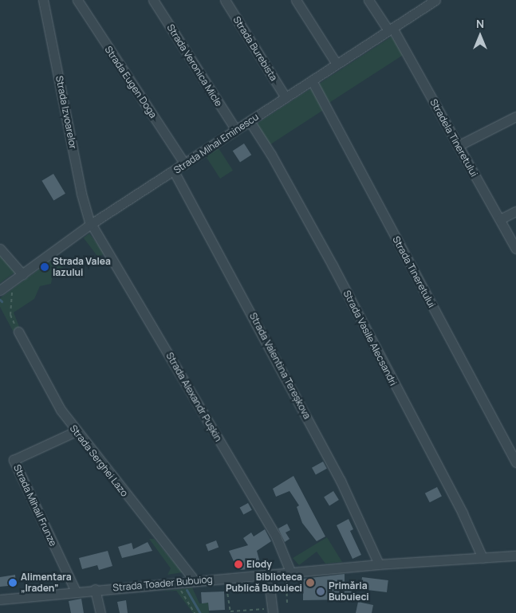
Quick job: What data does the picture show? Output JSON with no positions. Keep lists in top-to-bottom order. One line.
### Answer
{"streets":{"street":["Strada Burebista","Strada Veronica Micle","Strada Eugen Doga","Strada Izvoarelor","Stradela Tineretului","Strada Mihai Eminescu","Strada Tineretului","Strada Vasile Alecsandri","Strada Valentina Tereșkova","Strada Alexandr Pușkin","Strada Serghei Lazo","Strada Mihail Frunze","Strada Toader Bubuiog"]},"crossings":[["Strada Burebista","Strada Mihai Eminescu"],["Strada Veronica Micle","Strada Mihai Eminescu"],["Strada Eugen Doga","Strada Mihai Eminescu"],["Strada Izvoarelor","Strada Mihai Eminescu"],["Strada Izvoarelor","Strada Alexandr Pușkin"],["Stradela Tineretului","Strada Mihai Eminescu"],["Strada Mihai Eminescu","Strada Tineretului"],["Strada Mihai Eminescu","Strada Vasile Alecsandri"],["Strada Mihai Eminescu","Strada Valentina Tereșkova"],["Strada Mihai Eminescu","Strada Alexandr Pușkin"],["Strada Vasile Alecsandri","Strada Toader Bubuiog"],["Strada Valentina Tereșkova","Strada Toader Bubuiog"],["Strada Alexandr Pușkin","Strada Toader Bubuiog"],["Strada Serghei Lazo","Strada Mihail Frunze"],["Strada Serghei Lazo","Strada Toader Bubuiog"],["Strada Mihail Frunze","Strada Toader Bubuiog"]],"places":["Strada Valea Iazului","Elody","Alimentara „Iraden”","Biblioteca Publică Bubuieci","Primăria Bubuieci"],"north":"top"}
